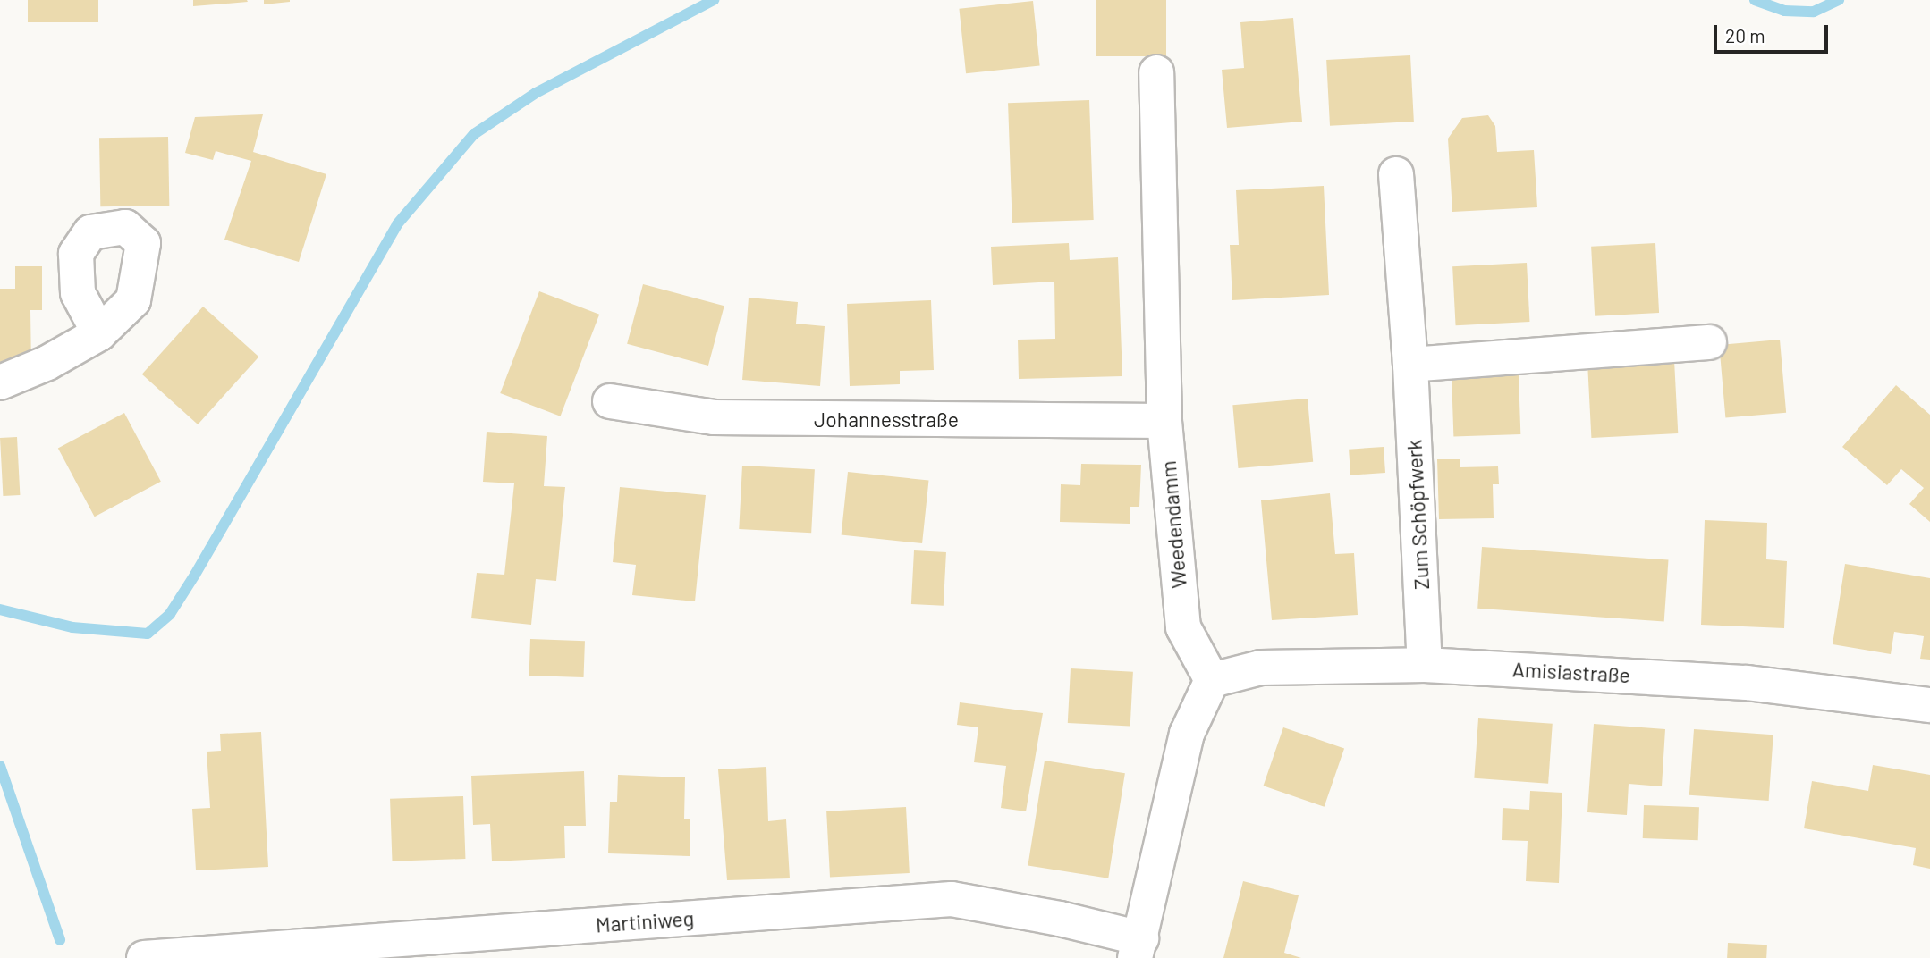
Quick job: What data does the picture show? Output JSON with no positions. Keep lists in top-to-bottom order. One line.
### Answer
{"streets":{"street":["Johannesstraße","Zum Schöpfwerk","Weedendamm","Amisiastraße","Martiniweg"]},"crossings":[["Johannesstraße","Weedendamm"],["Zum Schöpfwerk","Amisiastraße"],["Weedendamm","Amisiastraße"]],"scale_bar":"20 m"}
